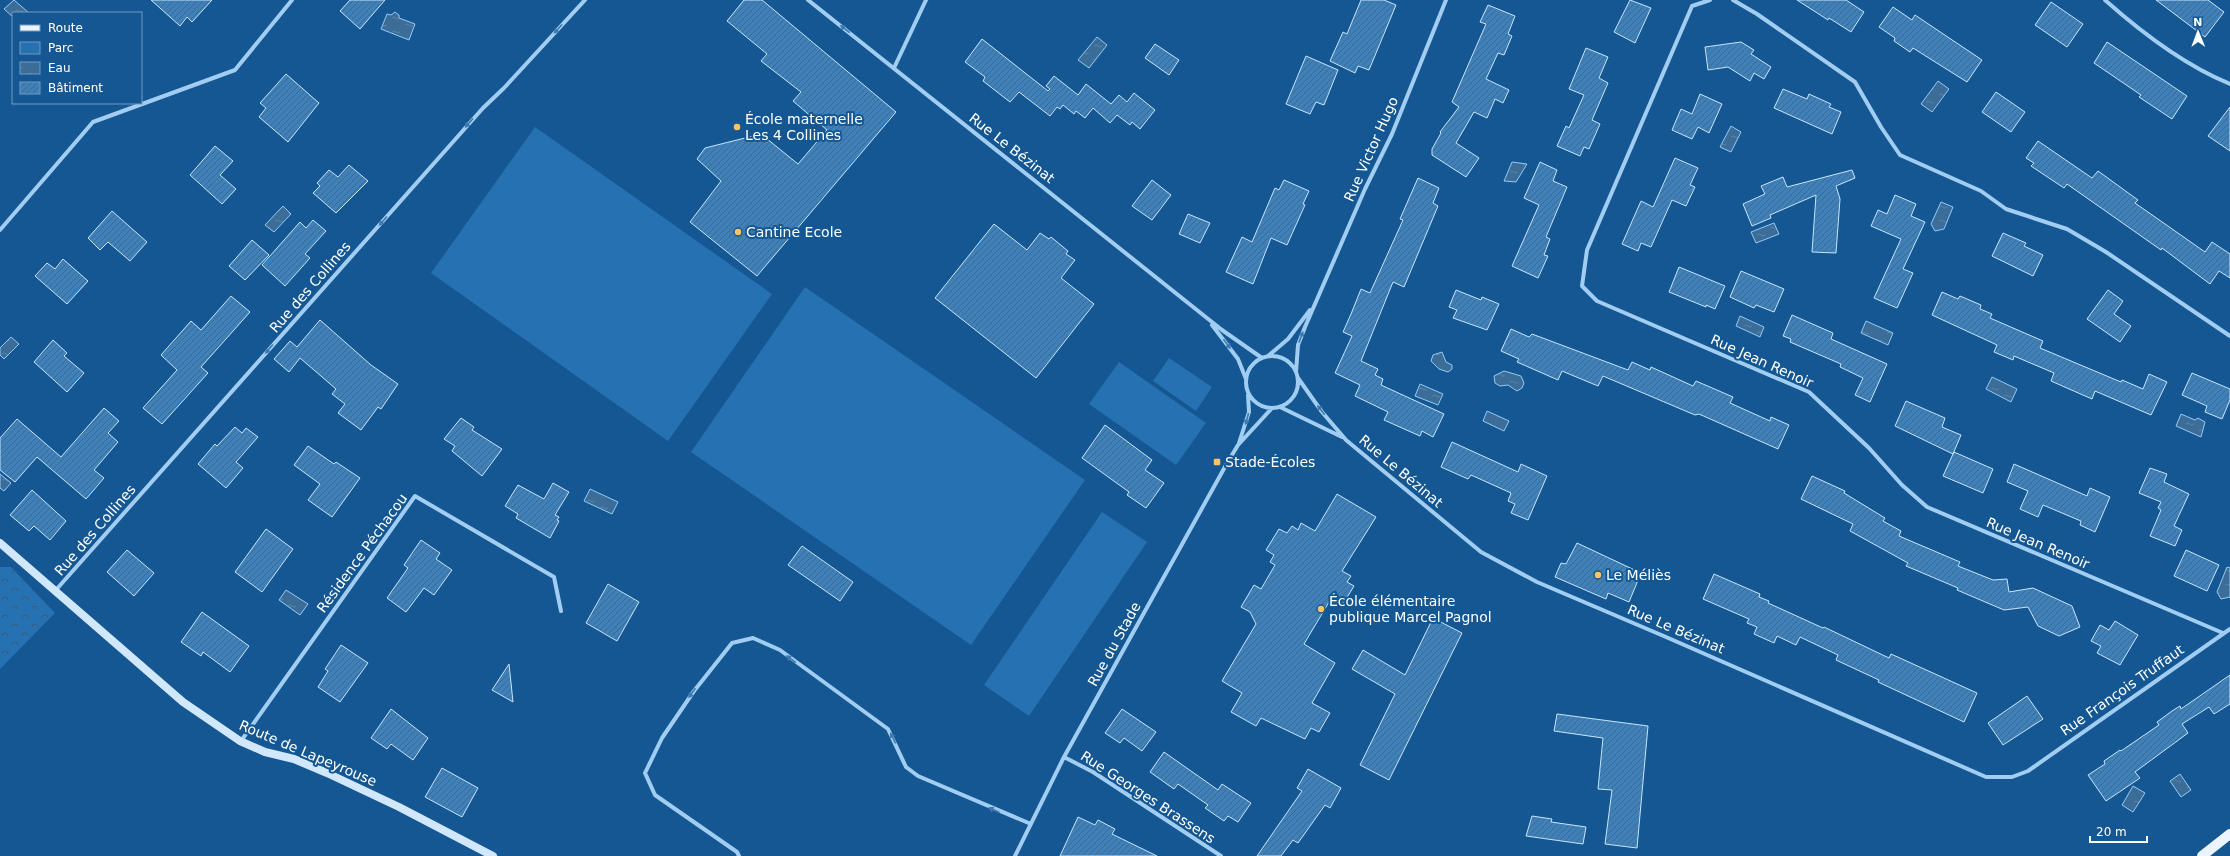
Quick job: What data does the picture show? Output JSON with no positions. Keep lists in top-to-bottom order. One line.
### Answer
{"streets":{"street":["Rue Le Bézinat","Rue Victor Hugo","Rue des Collines","Rue Jean Renoir","Résidence Péchacou","Rue du Stade","Rue François Truffaut","Route de Lapeyrouse","Rue Georges Brassens"]},"crossings":[["Rue Le Bézinat","Rue Victor Hugo"],["Rue Le Bézinat","Rue du Stade"],["Rue Le Bézinat","Rue François Truffaut"],["Rue Victor Hugo","Rue du Stade"],["Rue des Collines","Route de Lapeyrouse"],["Rue Jean Renoir","Rue François Truffaut"],["Résidence Péchacou","Route de Lapeyrouse"],["Rue du Stade","Rue Georges Brassens"]],"one_way":["Rue des Collines"],"places":{"other":["École maternelle Les 4 Collines","Cantine Ecole","Le Méliès","École élémentaire publique Marcel Pagnol"],"transit":["Stade-Écoles"]},"legend":["Route","Parc","Eau","Bâtiment"],"scale_bar":"20 m","north":"top"}
